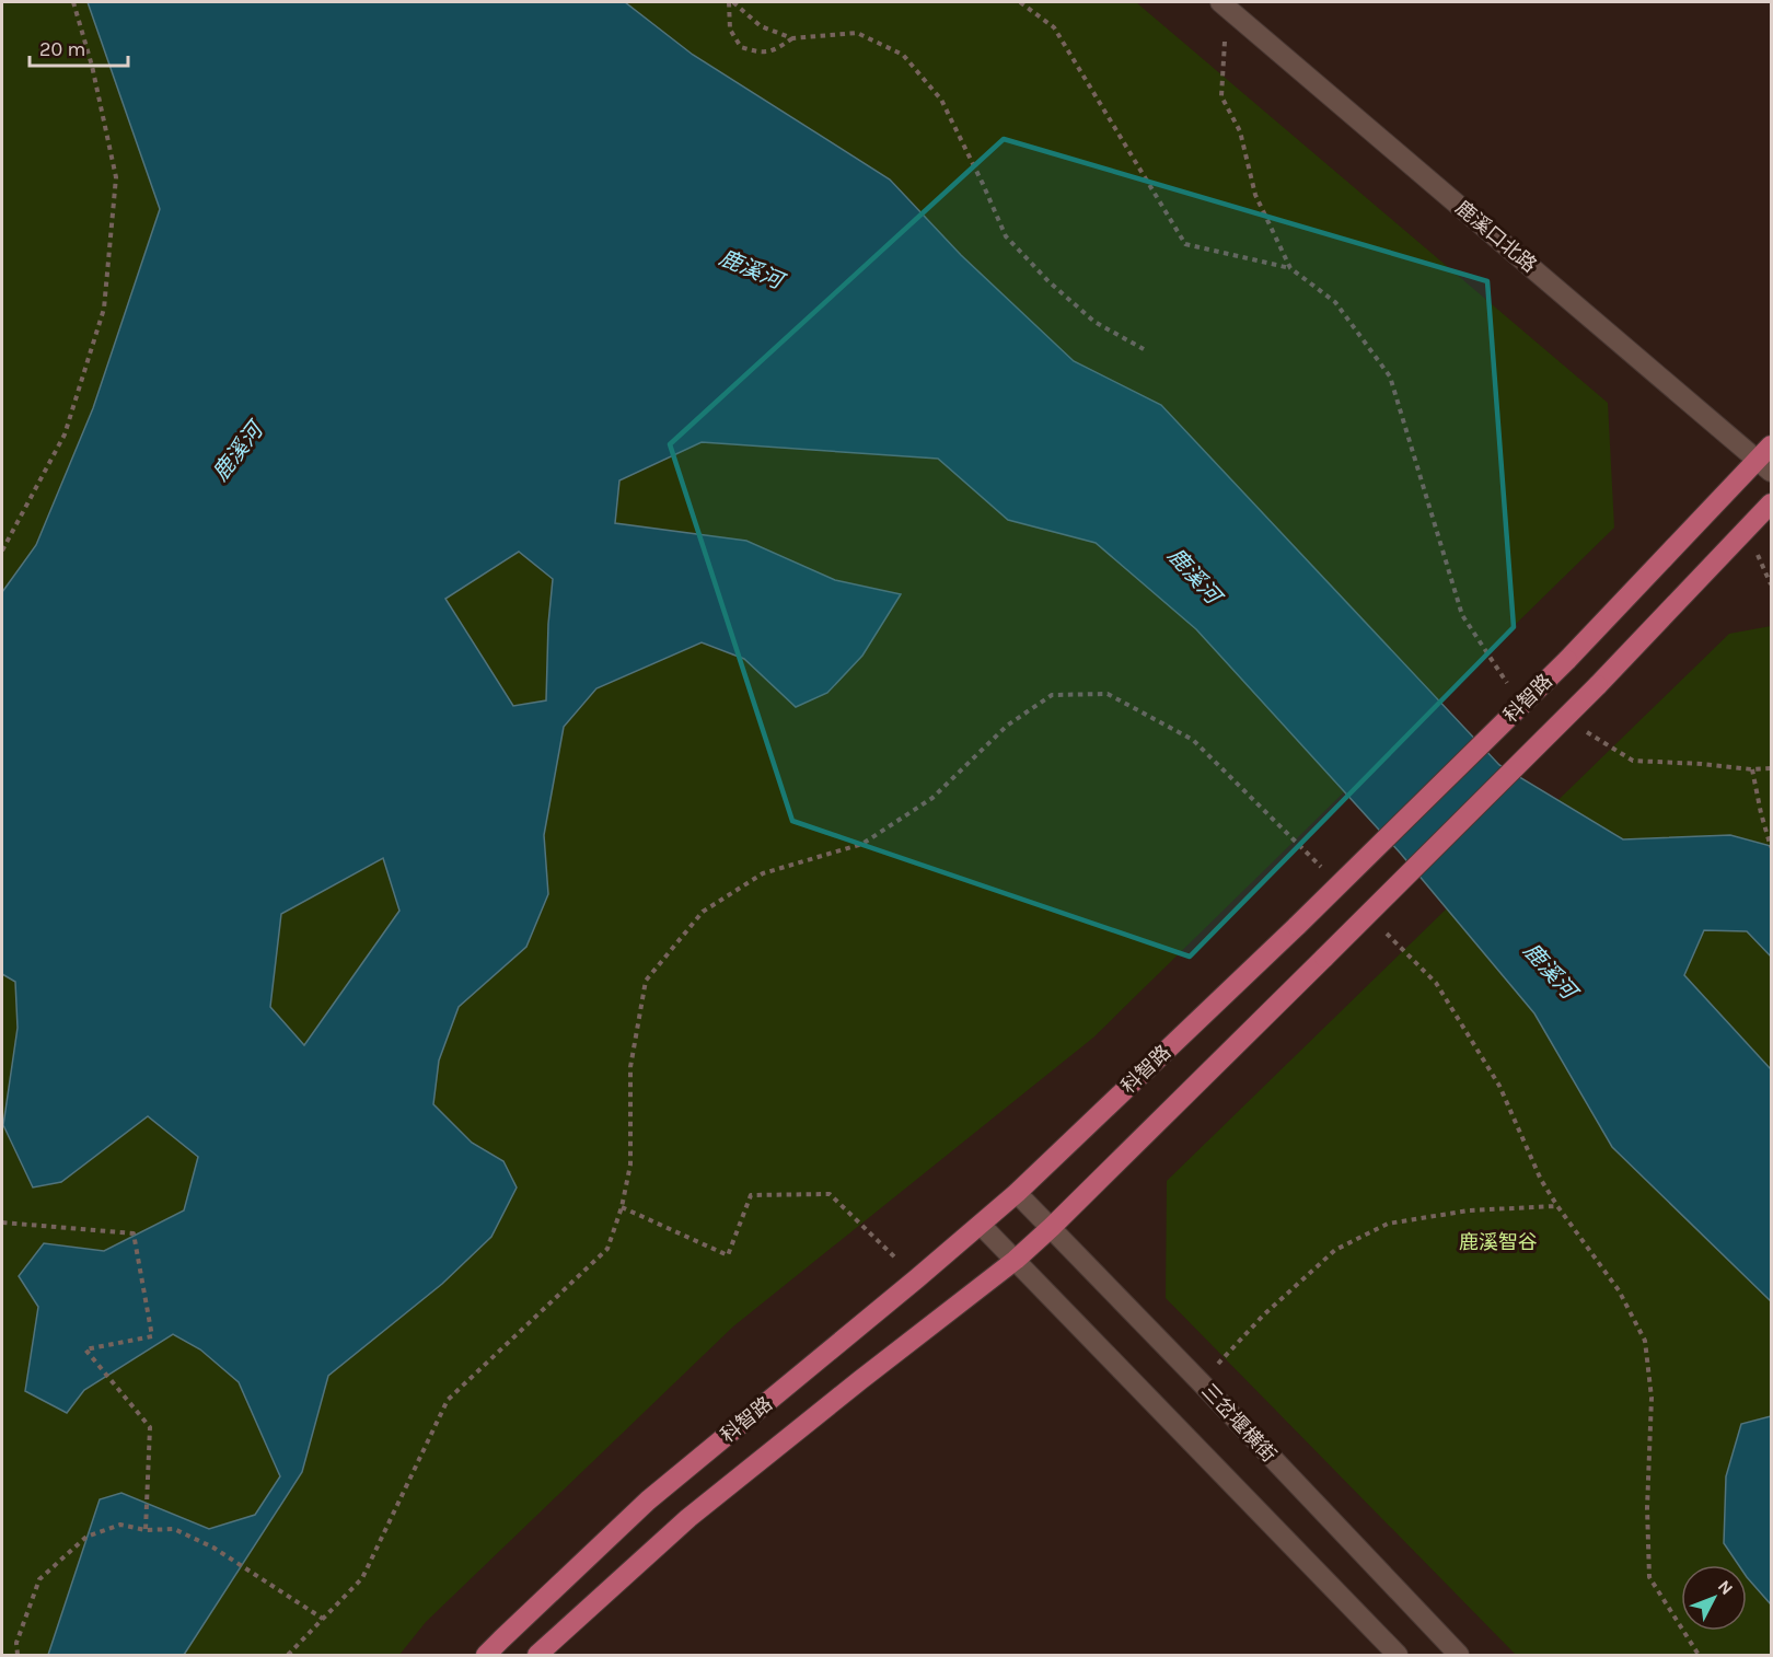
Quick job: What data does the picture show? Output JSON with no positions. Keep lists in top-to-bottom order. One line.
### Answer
{"streets":{"main road":["科智路"],"street":["鹿溪口北路","三岔堰横街"]},"crossings":[["鹿溪口北路","科智路"],["科智路","三岔堰横街"]],"water":["鹿溪河"],"parks":["鹿溪智谷"],"scale_bar":"20 m","north":"top right"}
